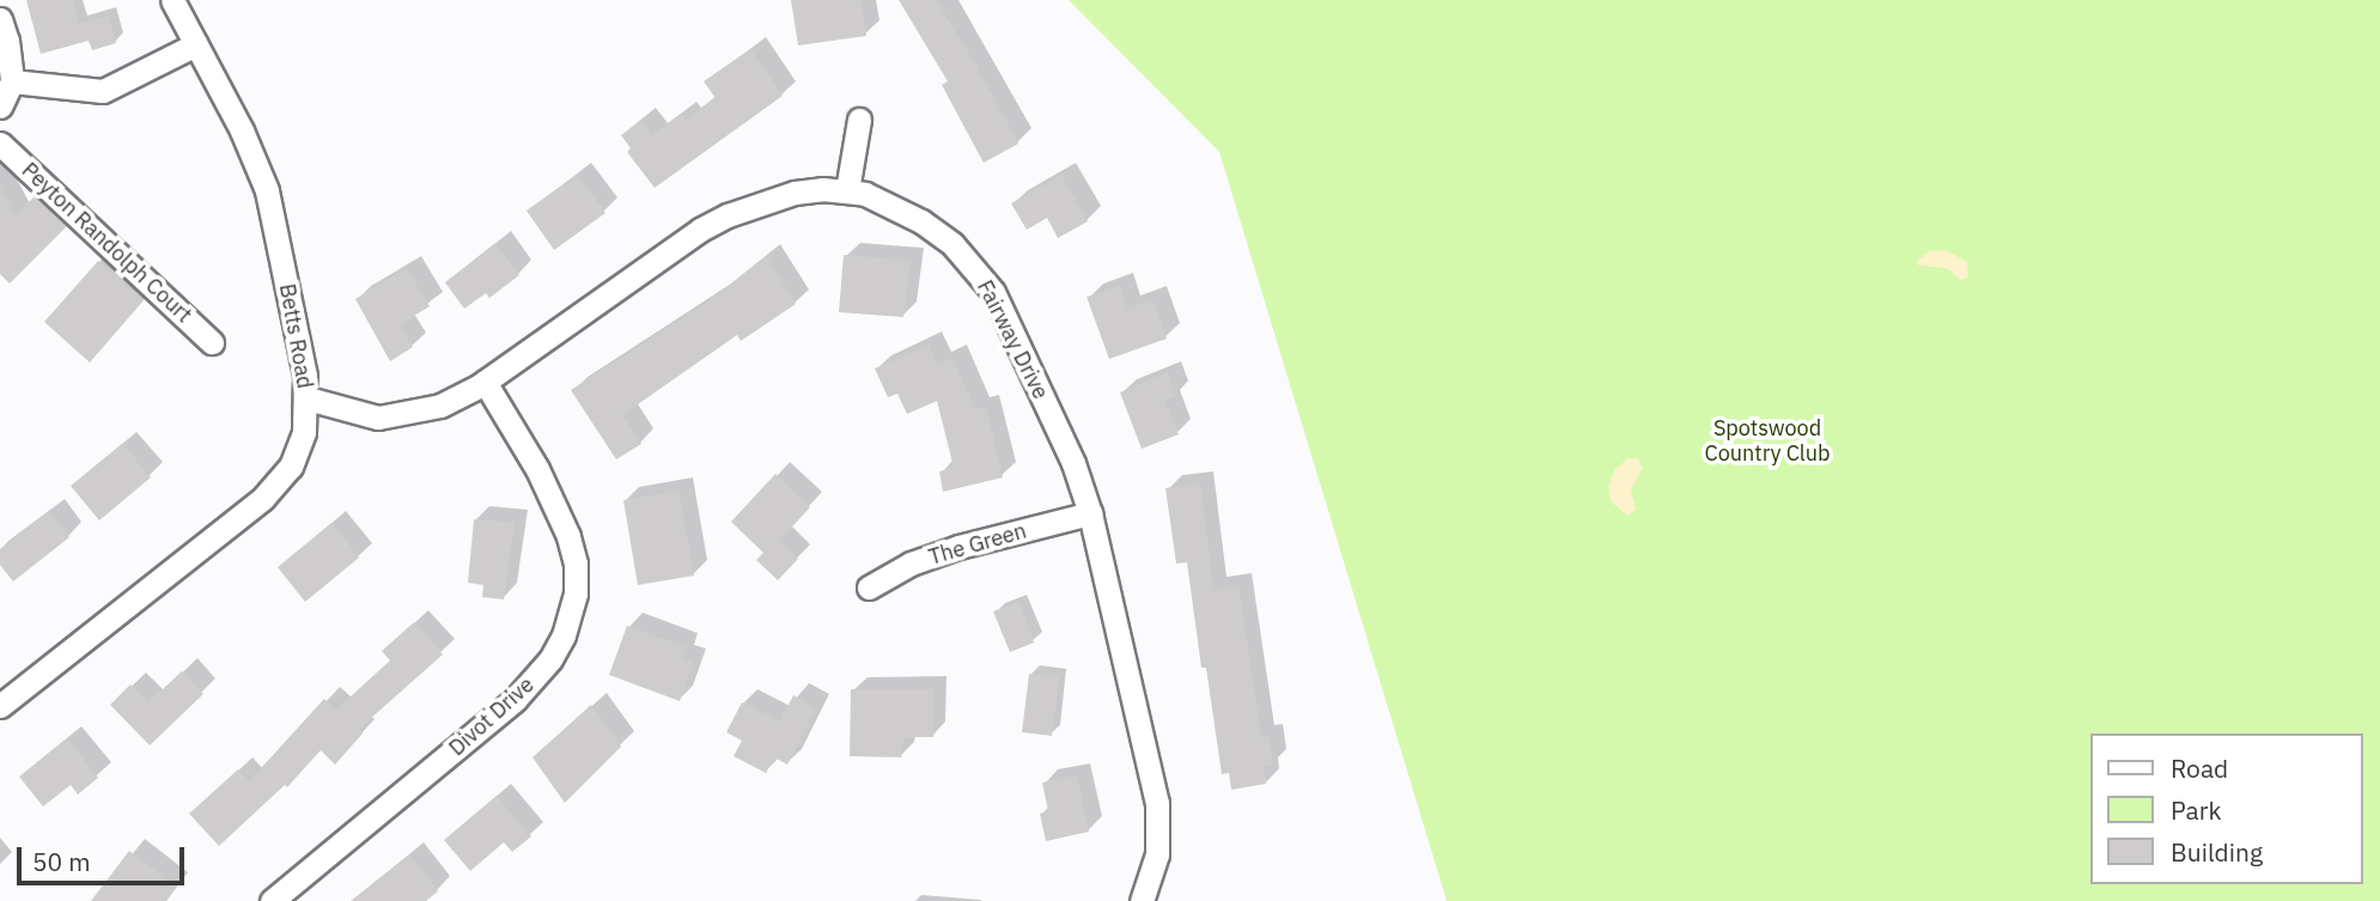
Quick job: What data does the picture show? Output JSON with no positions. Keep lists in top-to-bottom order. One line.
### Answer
{"streets":{"street":["Peyton Randolph Court","Betts Road","Fairway Drive","The Green","Divot Drive"]},"crossings":[["Betts Road","Fairway Drive"],["Fairway Drive","The Green"],["Fairway Drive","Divot Drive"]],"parks":["Spotswood Country Club"],"legend":["Road","Park","Building"],"scale_bar":"50 m"}
